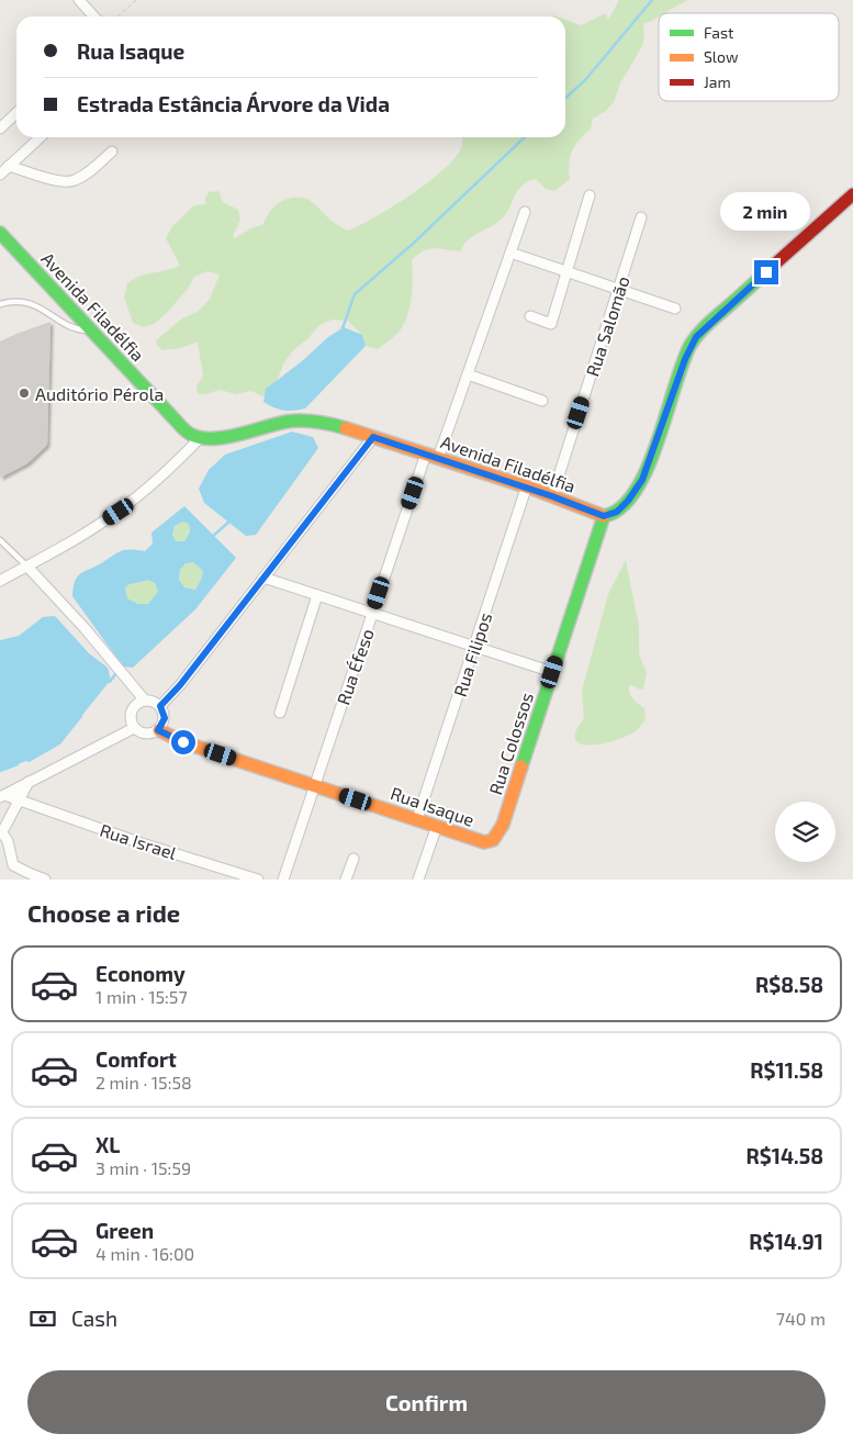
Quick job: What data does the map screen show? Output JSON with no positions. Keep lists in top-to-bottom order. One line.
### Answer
{"streets":{"street":["Avenida Filadélfia","Rua Salomão","Rua Filipos","Rua Éfeso","Rua Colossos","Rua Isaque","Rua Israel"]},"crossings":[["Avenida Filadélfia","Rua Salomão"],["Avenida Filadélfia","Rua Filipos"],["Avenida Filadélfia","Rua Éfeso"],["Avenida Filadélfia","Rua Colossos"],["Rua Filipos","Rua Isaque"],["Rua Éfeso","Rua Isaque"],["Rua Colossos","Rua Isaque"]],"places":["Auditório Pérola"],"legend":["Fast","Slow","Jam"],"page":{"banner":["Rua Isaque","Estrada Estância Árvore da Vida"],"bubble":"2 min","heading":"Choose a ride","list":[{"name":"Economy","note":"1 min · 15:57","value":"R$8.58"},{"name":"Comfort","note":"2 min · 15:58","value":"R$11.58"},{"name":"XL","note":"3 min · 15:59","value":"R$14.58"},{"name":"Green","note":"4 min · 16:00","value":"R$14.91"}],"pay":["Cash","740 m"],"buttons":"Confirm"}}
